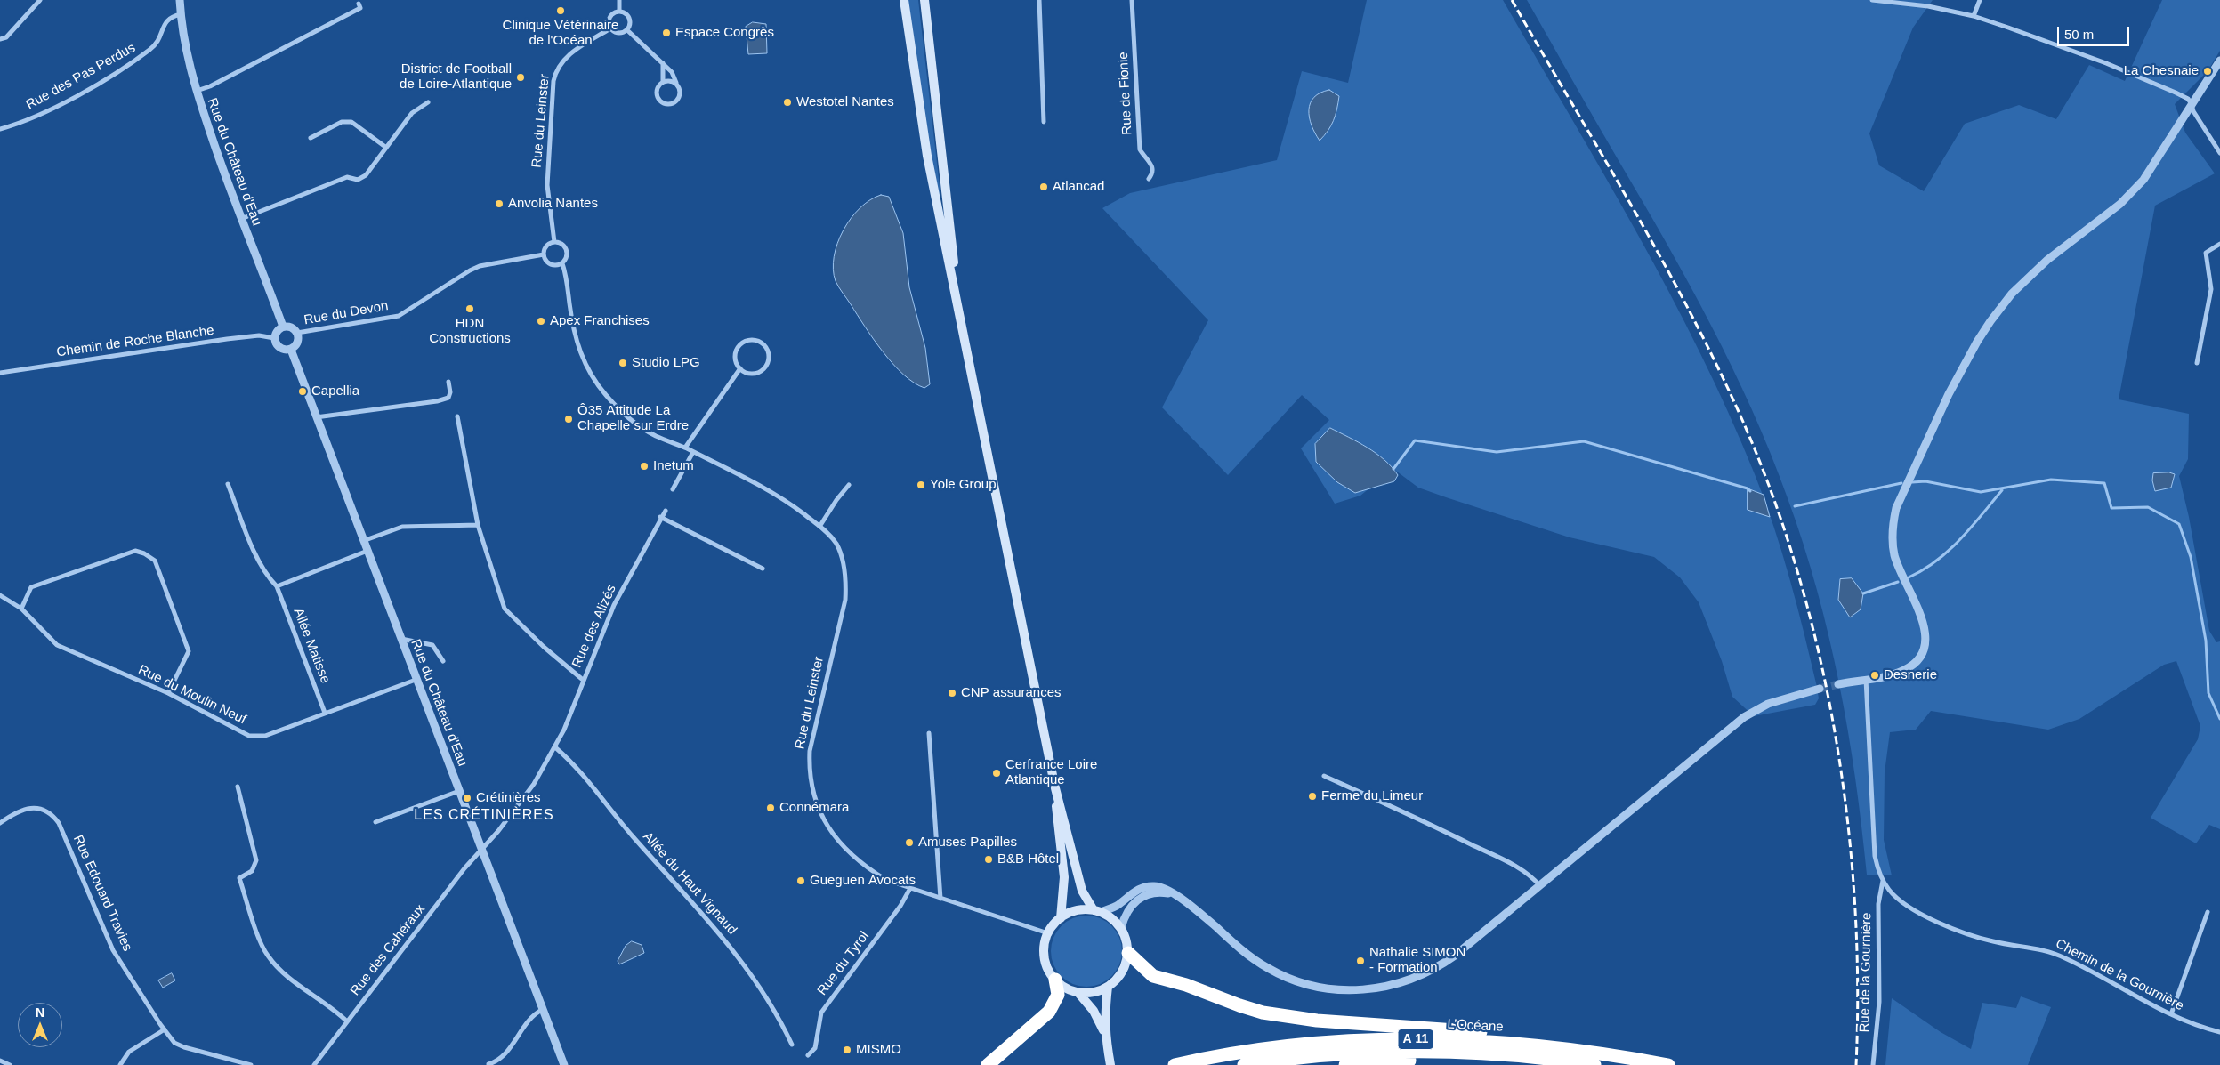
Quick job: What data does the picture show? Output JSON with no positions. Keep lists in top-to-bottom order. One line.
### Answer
{"streets":{"highway":["L’Océane","A 11"],"street":["Rue des Pas Perdus","Rue de Fionie","Rue du Leinster","Rue du Château d'Eau","Rue du Devon","Chemin de Roche Blanche","Rue des Alizés","Allée Matisse","Rue du Moulin Neuf","Allée du Haut Vignaud","Rue Edouard Travies","Rue des Cahéraux","Rue du Tyrol","Rue de la Gournière","Chemin de la Gournière"]},"crossings":[["Rue des Pas Perdus","Rue du Château d'Eau"],["Rue du Leinster","Rue du Devon"],["Rue du Leinster","Rue du Tyrol"],["Rue du Château d'Eau","Rue du Devon"],["Rue du Château d'Eau","Chemin de Roche Blanche"],["Rue du Château d'Eau","Rue des Alizés"],["Rue du Château d'Eau","Rue du Moulin Neuf"],["Rue du Château d'Eau","Rue des Cahéraux"],["Rue du Devon","Chemin de Roche Blanche"],["Rue des Alizés","Allée du Haut Vignaud"],["Rue des Alizés","Rue des Cahéraux"],["Allée Matisse","Rue du Moulin Neuf"],["Rue de la Gournière","Chemin de la Gournière"]],"districts":["LES CRÉTINIÈRES"],"places":["Clinique Vétérinaire de l'Océan","Espace Congrès","La Chesnaie","District de Football de Loire-Atlantique","Westotel Nantes","Atlancad","Anvolia Nantes","HDN Constructions","Apex Franchises","Studio LPG","Capellia","Ô35 Attitude La Chapelle sur Erdre","Inetum","Yole Group","Desnerie","CNP assurances","Cerfrance Loire Atlantique","Ferme du Limeur","Crétinières","Connémara","Amuses Papilles","B&B Hôtel","Gueguen Avocats","Nathalie SIMON - Formation","MISMO"],"scale_bar":"50 m","north":"top"}
